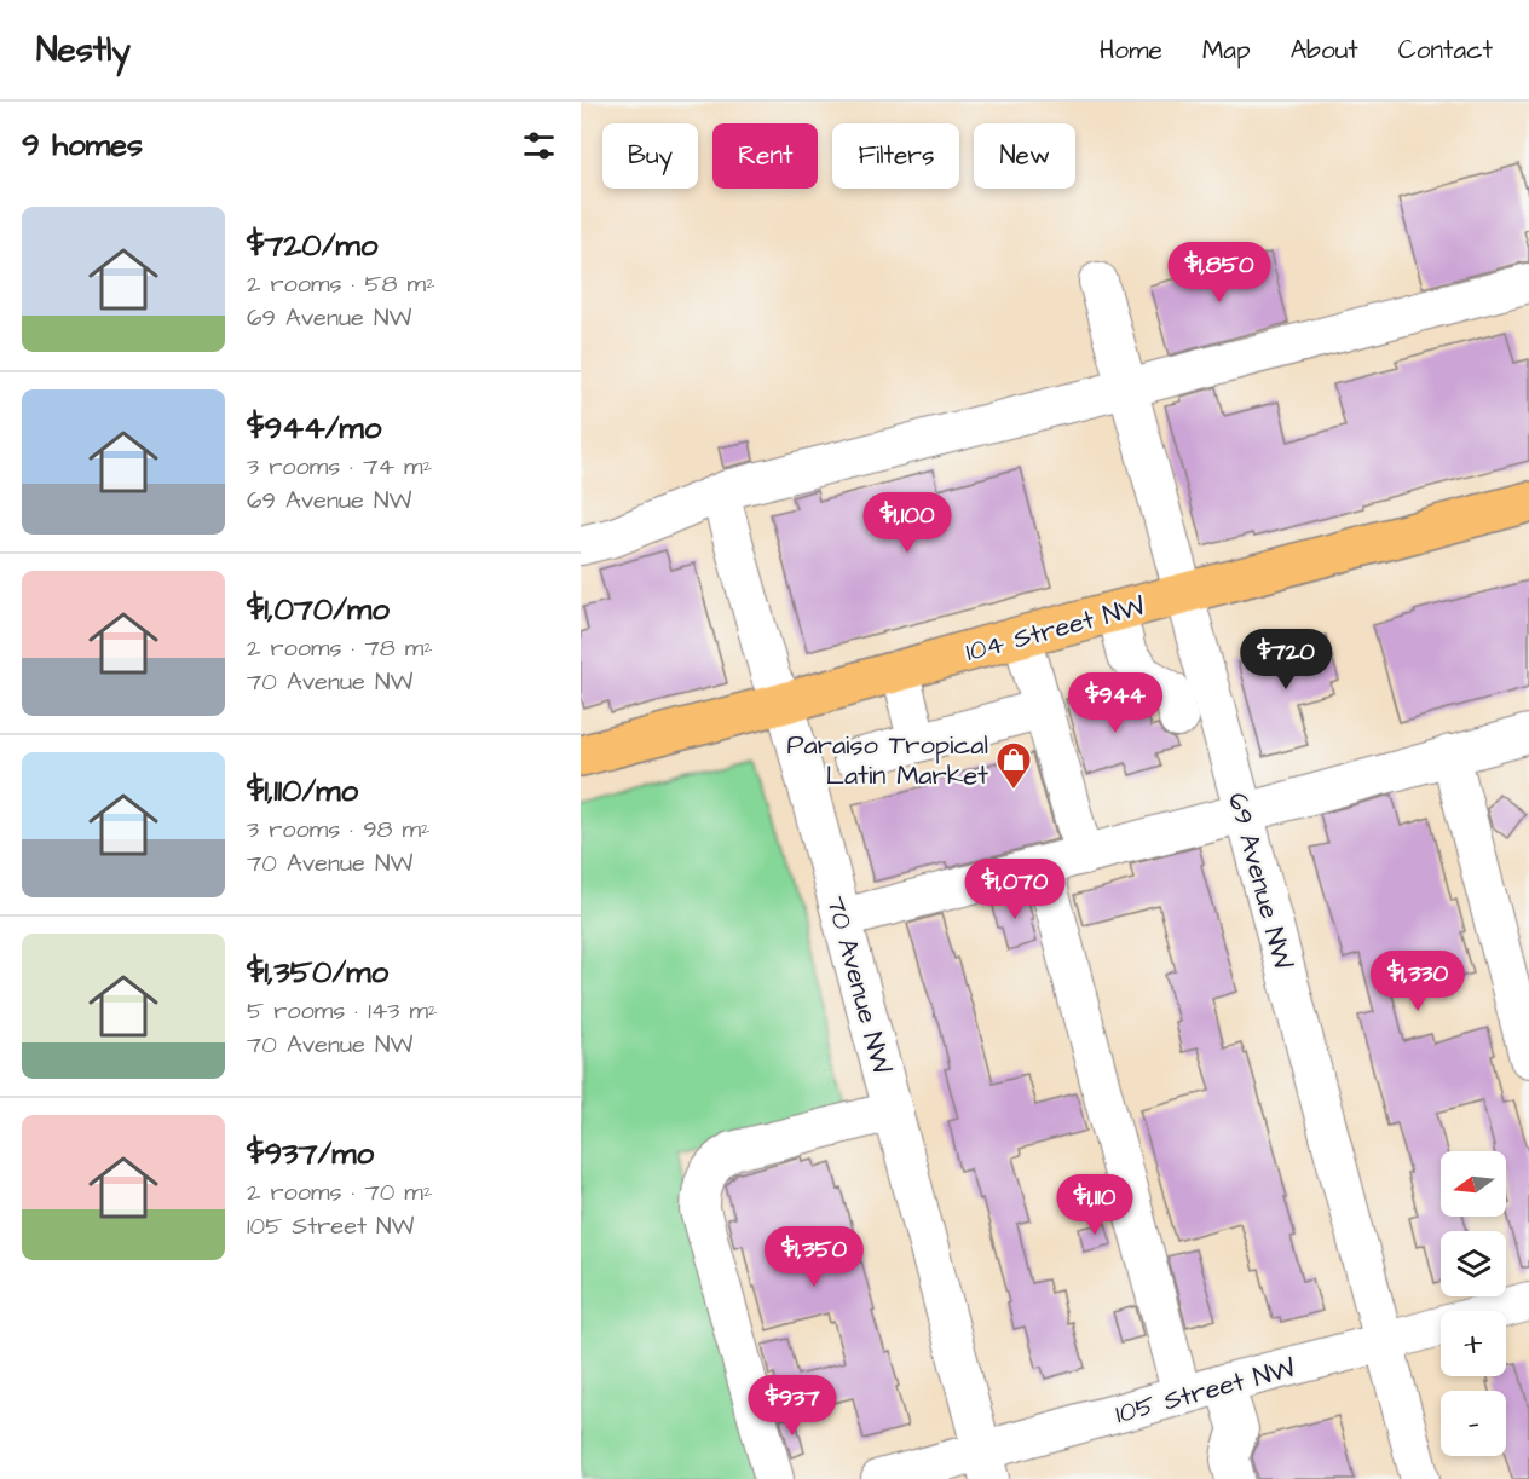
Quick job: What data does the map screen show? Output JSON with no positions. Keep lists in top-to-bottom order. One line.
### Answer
{"streets":{"main road":["104 Street NW"],"street":["69 Avenue NW","70 Avenue NW","105 Street NW"]},"crossings":[["104 Street NW","69 Avenue NW"],["104 Street NW","70 Avenue NW"],["69 Avenue NW","105 Street NW"],["70 Avenue NW","105 Street NW"]],"places":{"shop":["Paraiso Tropical Latin Market"]},"north":"left","page":{"header":"Nestly","nav":["Home","Map","About","Contact"],"heading":"9 homes","chip":["Buy","Rent","Filters","New"],"list":[{"name":"$720/mo","note":"2 rooms · 58 m² · 69 Avenue NW"},{"name":"$944/mo","note":"3 rooms · 74 m² · 69 Avenue NW"},{"name":"$1,070/mo","note":"2 rooms · 78 m² · 70 Avenue NW"},{"name":"$1,110/mo","note":"3 rooms · 98 m² · 70 Avenue NW"},{"name":"$1,350/mo","note":"5 rooms · 143 m² · 70 Avenue NW"},{"name":"$937/mo","note":"2 rooms · 70 m² · 105 Street NW"}],"price":["$1,850","$1,100","$720","$944","$1,070","$1,330","$1,110","$1,350","$937"],"map_buttons":["+","−"]}}
